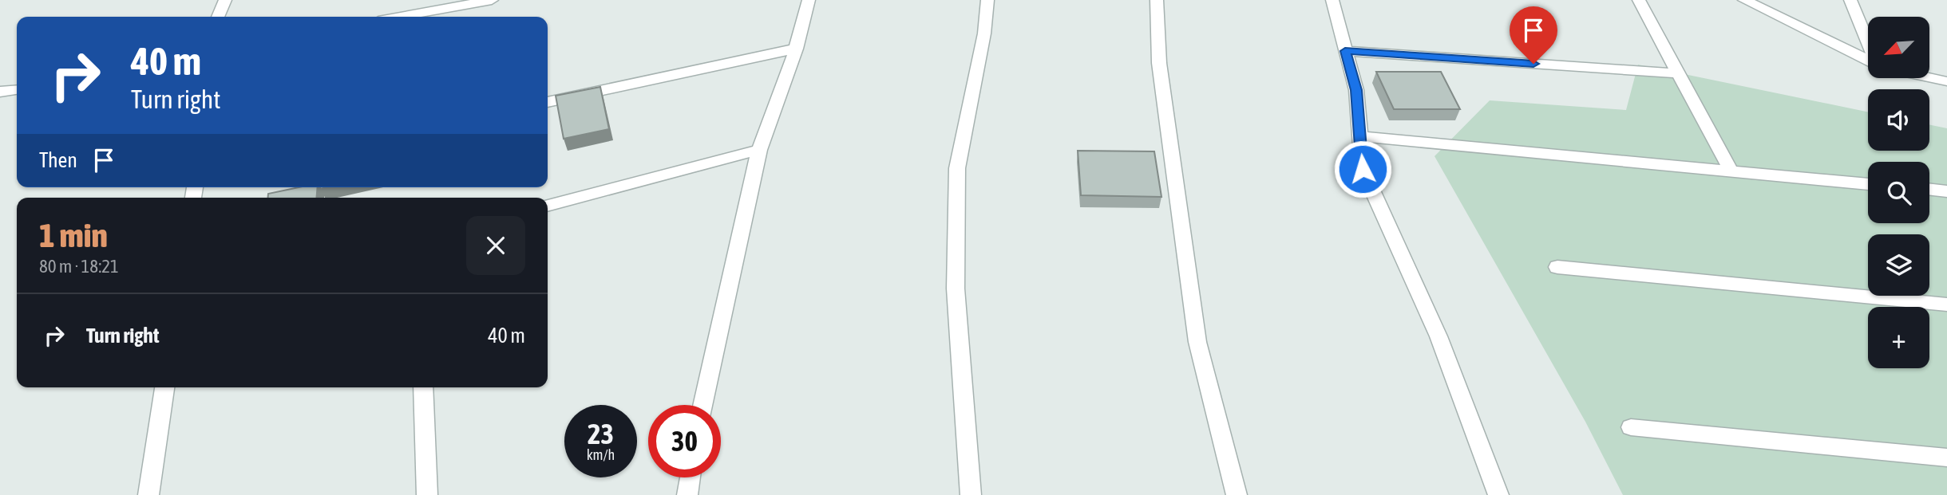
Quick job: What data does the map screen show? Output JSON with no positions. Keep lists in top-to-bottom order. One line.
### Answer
{"north":"bottom left","page":{"map_buttons":"+","turn":["40 m","Turn right"],"then":"Then","heading":["1 min","80 m · 18:21"],"list":[{"name":"Turn right","value":"40 m"}],"speed":"23 km/h","limit":"30"}}
